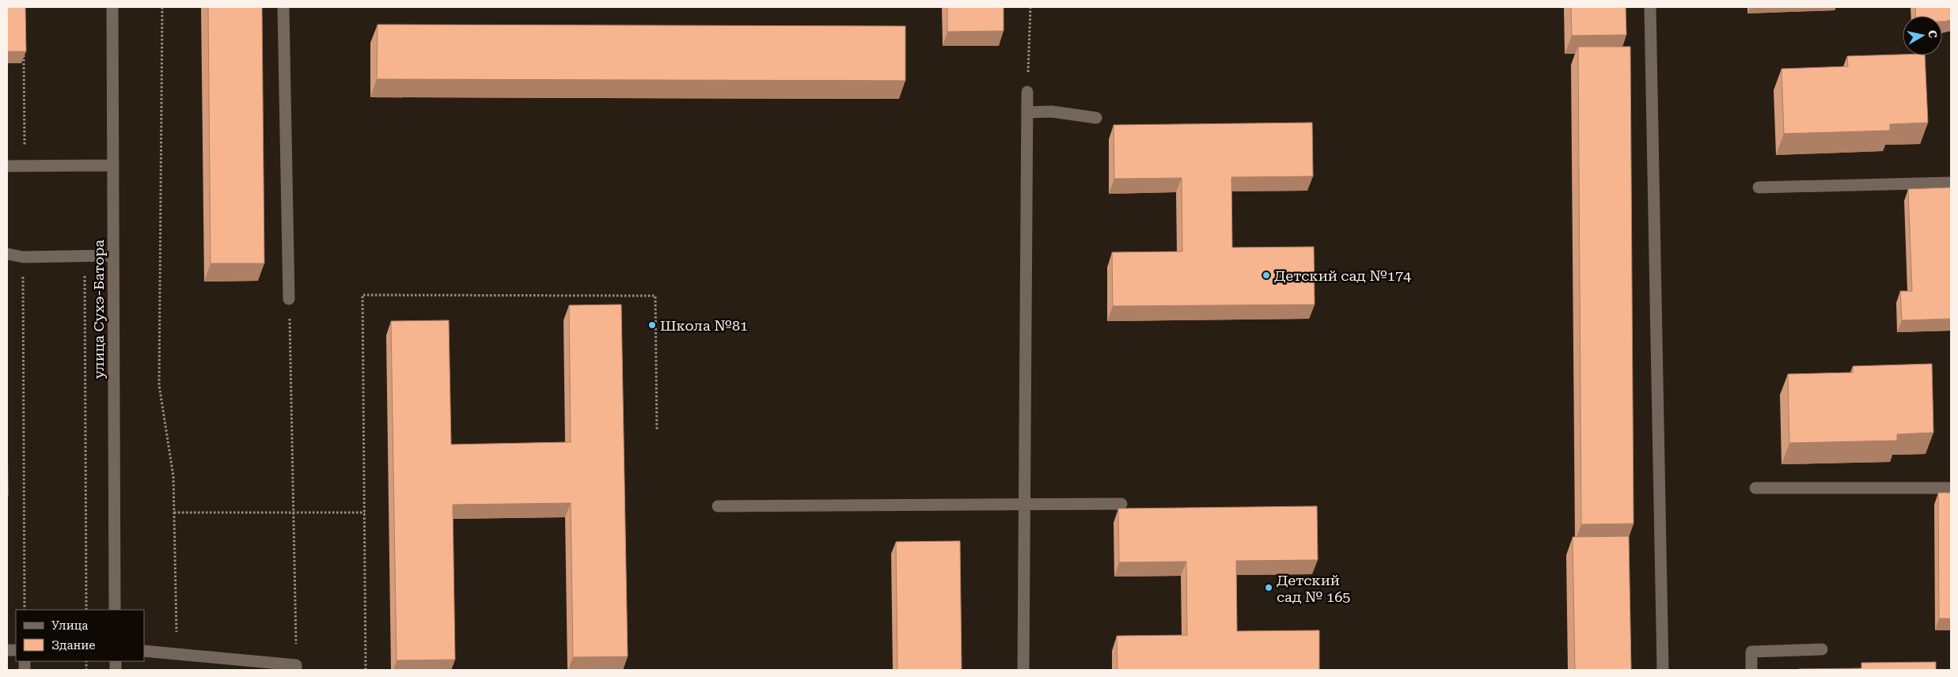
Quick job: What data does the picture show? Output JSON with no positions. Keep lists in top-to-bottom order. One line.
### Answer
{"streets":{"street":["улица Сухэ-Батора"]},"places":["Детский сад №174","Школа №81","Детский сад № 165"],"legend":["Улица","Здание"],"north":"right"}
